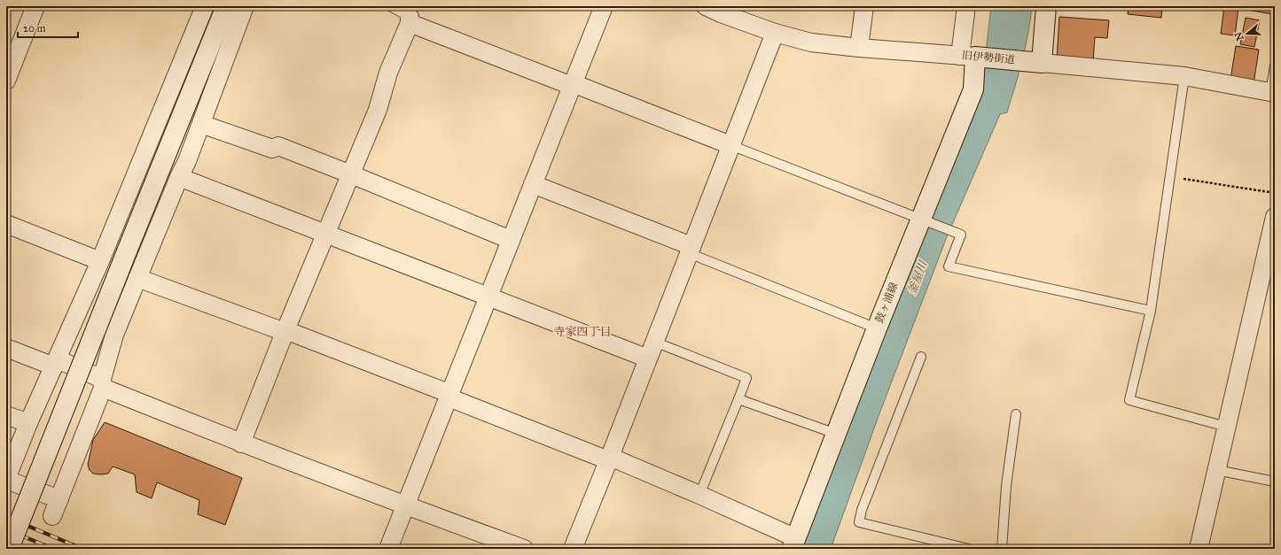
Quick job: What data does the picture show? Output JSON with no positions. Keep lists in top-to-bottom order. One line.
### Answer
{"streets":{"main road":["旧伊勢街道","鼓ヶ浦線"]},"crossings":[["旧伊勢街道","鼓ヶ浦線"]],"districts":["寺家四丁目"],"water":["釜屋川"],"scale_bar":"20 m","north":"left"}
